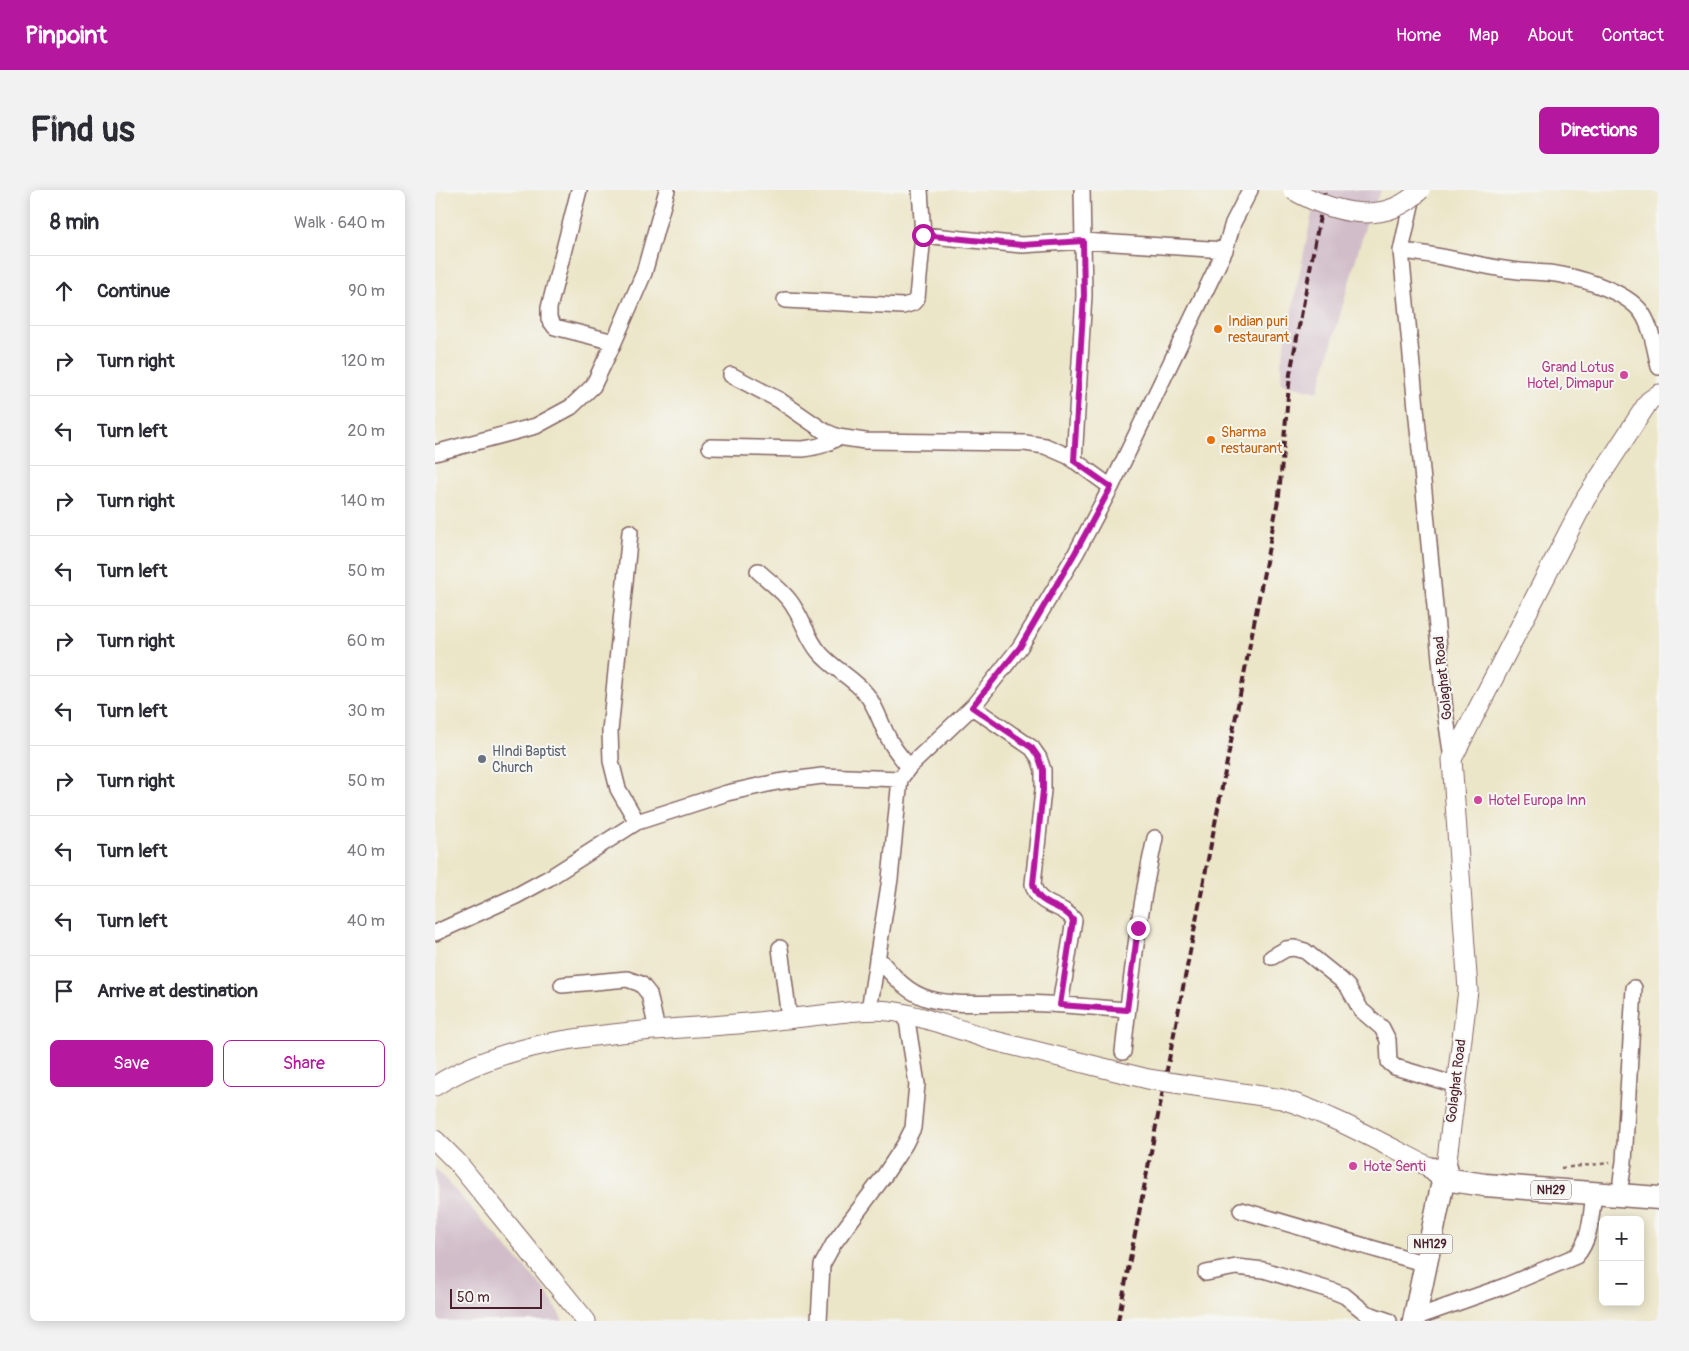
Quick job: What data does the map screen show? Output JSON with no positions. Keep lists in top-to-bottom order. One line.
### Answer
{"streets":{"highway":["NH29","NH129"],"main road":["Golaghat Road"]},"crossings":[["Golaghat Road","NH29"],["Golaghat Road","NH129"],["NH29","NH129"]],"places":["Indian puri restaurant","Grand Lotus Hotel, Dimapur","Sharma restaurant","HIndi Baptist Church","Hotel Europa Inn","Hote Senti"],"scale_bar":"50 m","page":{"header":"Pinpoint","nav":["Home","Map","About","Contact"],"buttons":["Directions",["Save","Share"]],"title":"Find us","heading":["8 min","Walk · 640 m"],"list":[["Continue","90 m"],["Turn right","120 m"],["Turn left","20 m"],["Turn right","140 m"],["Turn left","50 m"],["Turn right","60 m"],["Turn left","30 m"],["Turn right","50 m"],["Turn left","40 m"],["Turn left","40 m"],"Arrive at destination"],"map_buttons":["+","−"],"scale":"50 m"}}
